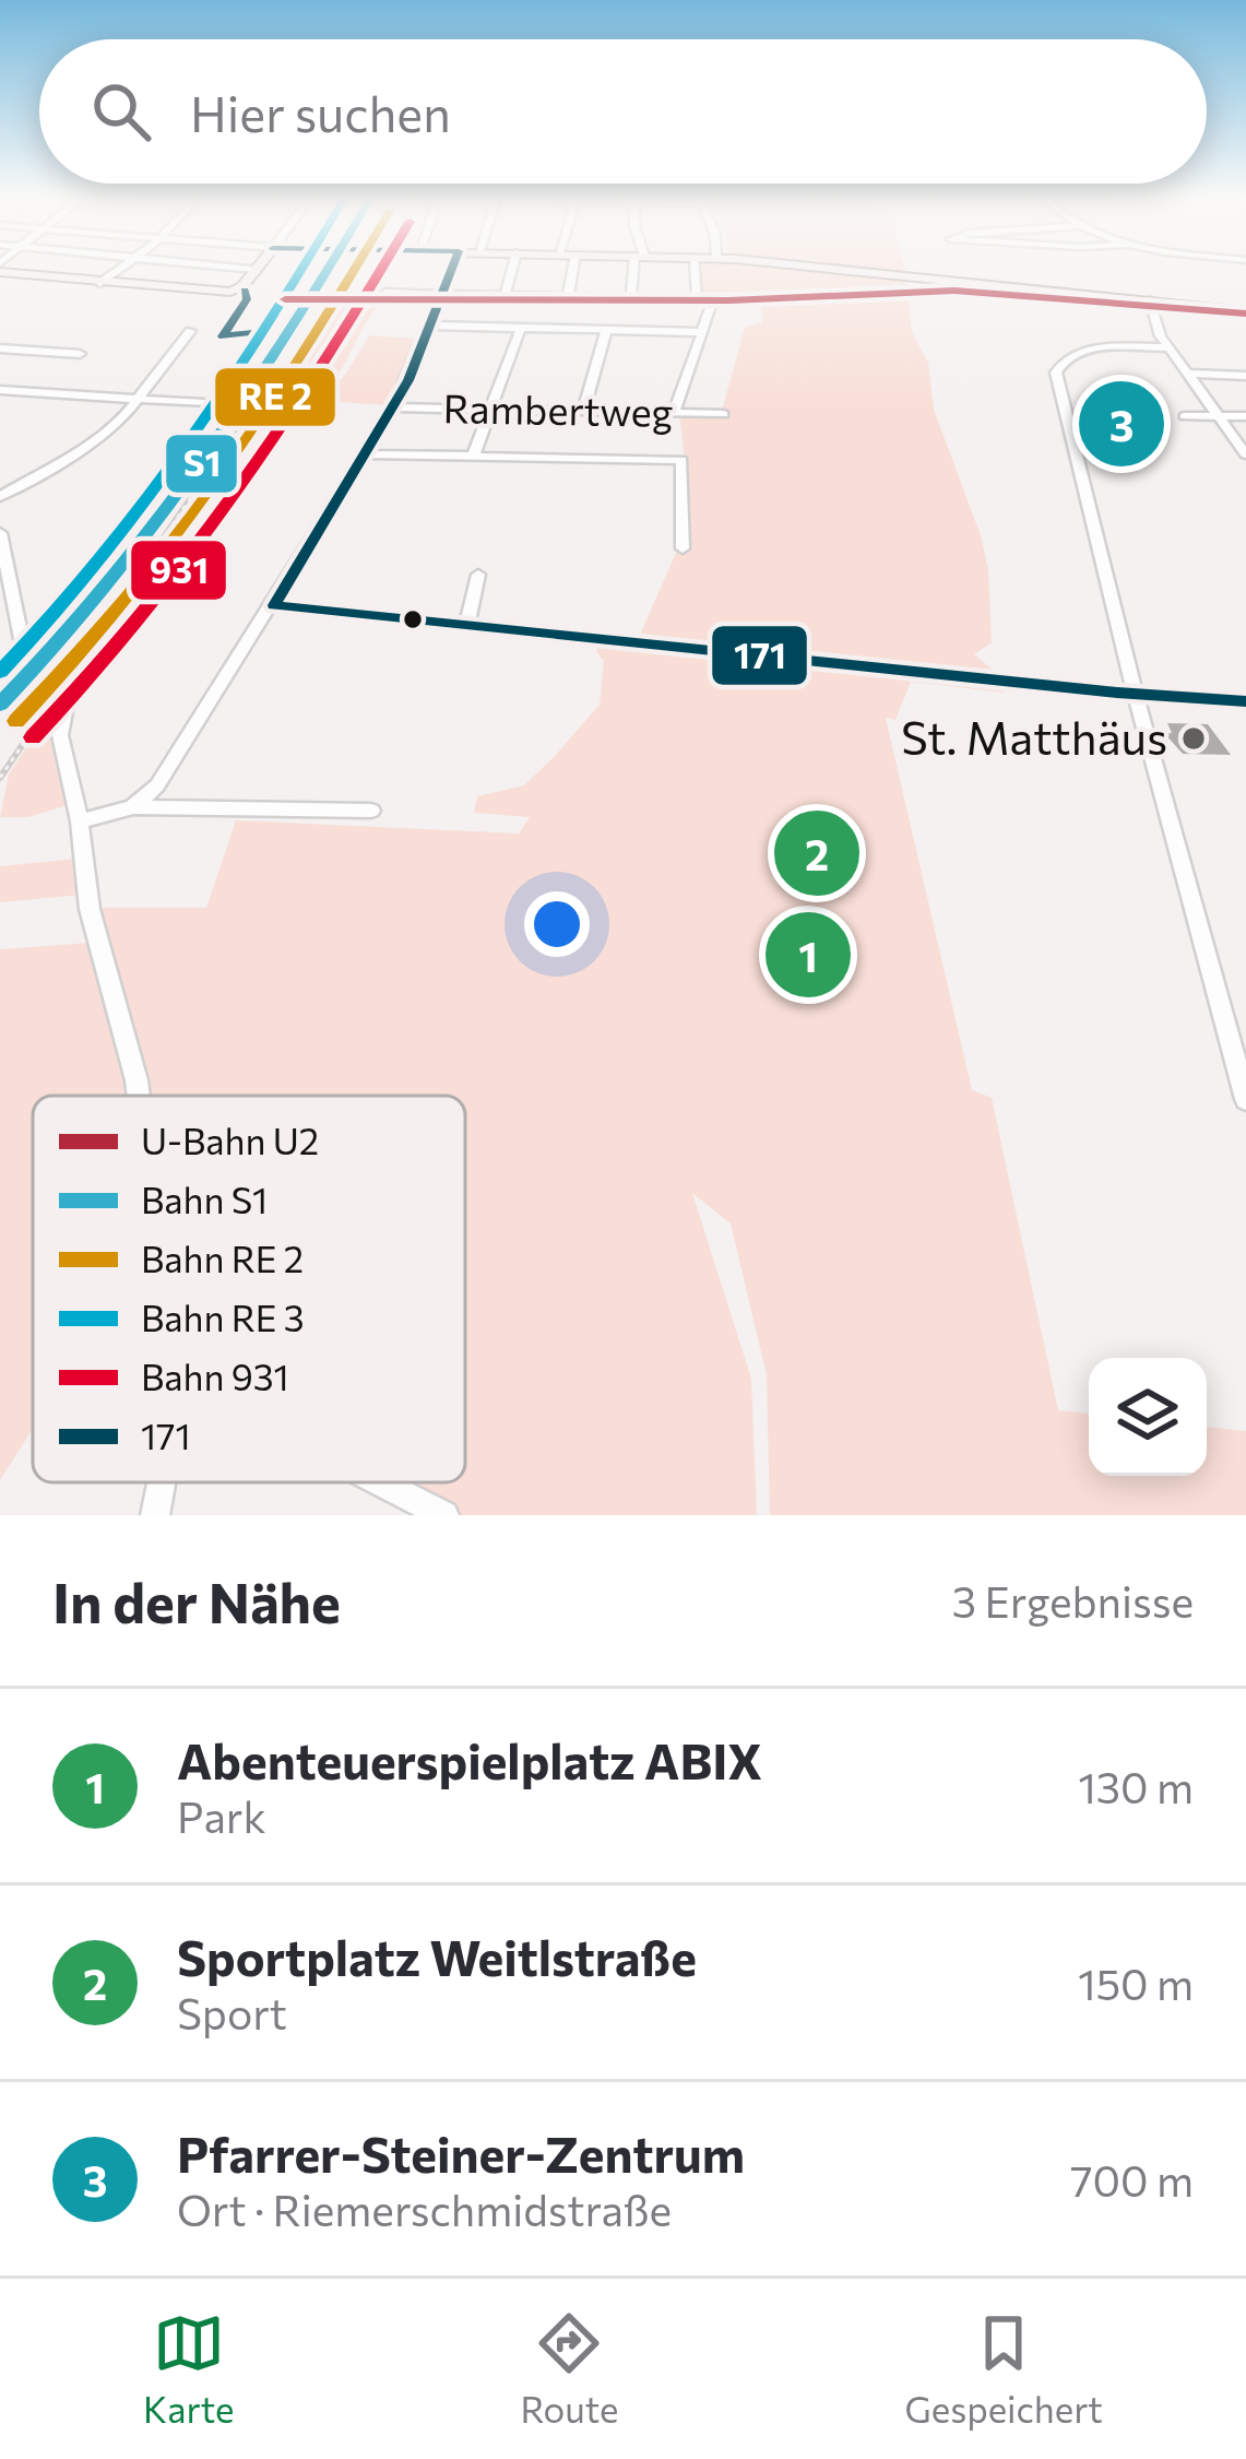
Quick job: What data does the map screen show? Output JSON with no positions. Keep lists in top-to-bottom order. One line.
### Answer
{"streets":{"street":["Rambertweg"]},"places":["St. Matthäus"],"lines":["rail line S1","rail line 931","transit line 171","metro line U2"],"legend":["U-Bahn U2","Bahn S1","Bahn RE 2","Bahn RE 3","Bahn 931","171"],"page":{"search":"Hier suchen","pins":["3","2","1"],"heading":["In der Nähe","3 Ergebnisse"],"list":[{"mark":"1","name":"Abenteuerspielplatz ABIX","note":"Park","value":"130 m"},{"mark":"2","name":"Sportplatz Weitlstraße","note":"Sport","value":"150 m"},{"mark":"3","name":"Pfarrer-Steiner-Zentrum","note":"Ort · Riemerschmidstraße","value":"700 m"}],"nav":["Karte","Route","Gespeichert"]}}
